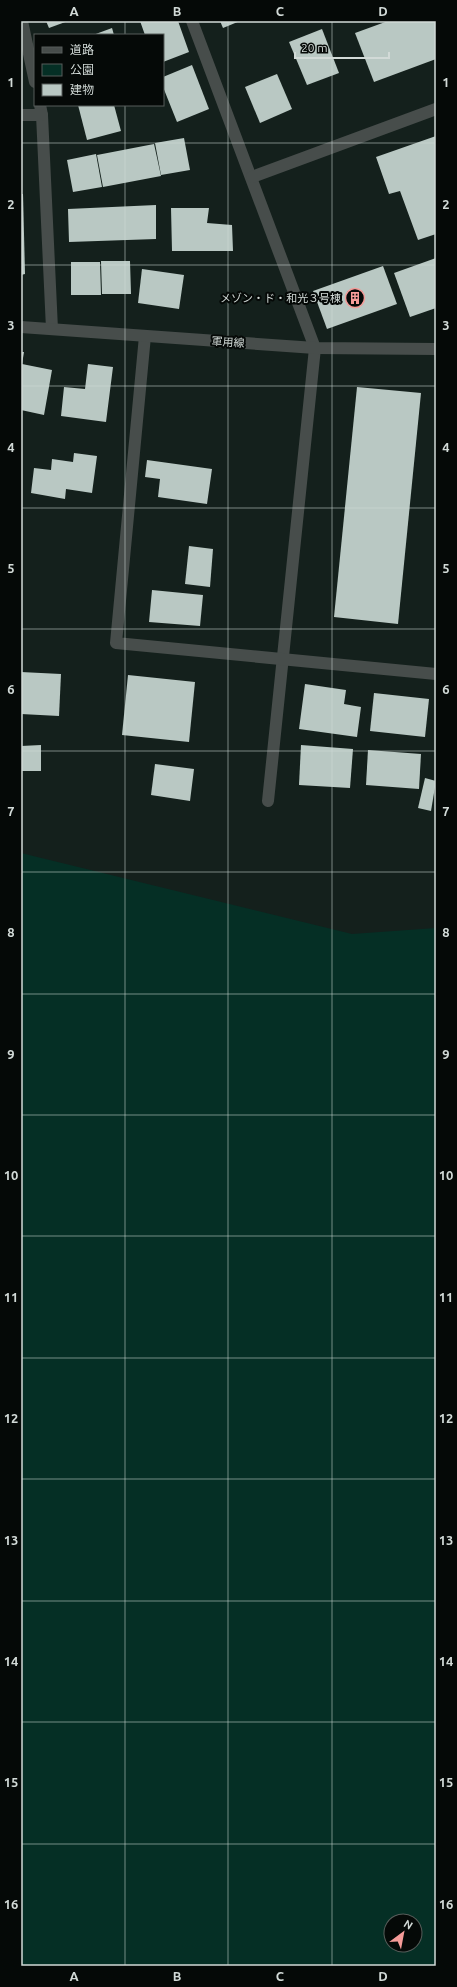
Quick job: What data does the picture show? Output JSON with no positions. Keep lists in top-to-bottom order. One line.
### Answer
{"streets":{"street":["軍用線"]},"places":{"building":["メゾン・ド・和光３号棟"]},"legend":["道路","公園","建物"],"scale_bar":"20 m","north":"top right","grid":{"columns":["A","B","C","D"],"rows":["1","2","3","4","5","6","7","8","9","10","11","12","13","14","15","16"]}}
